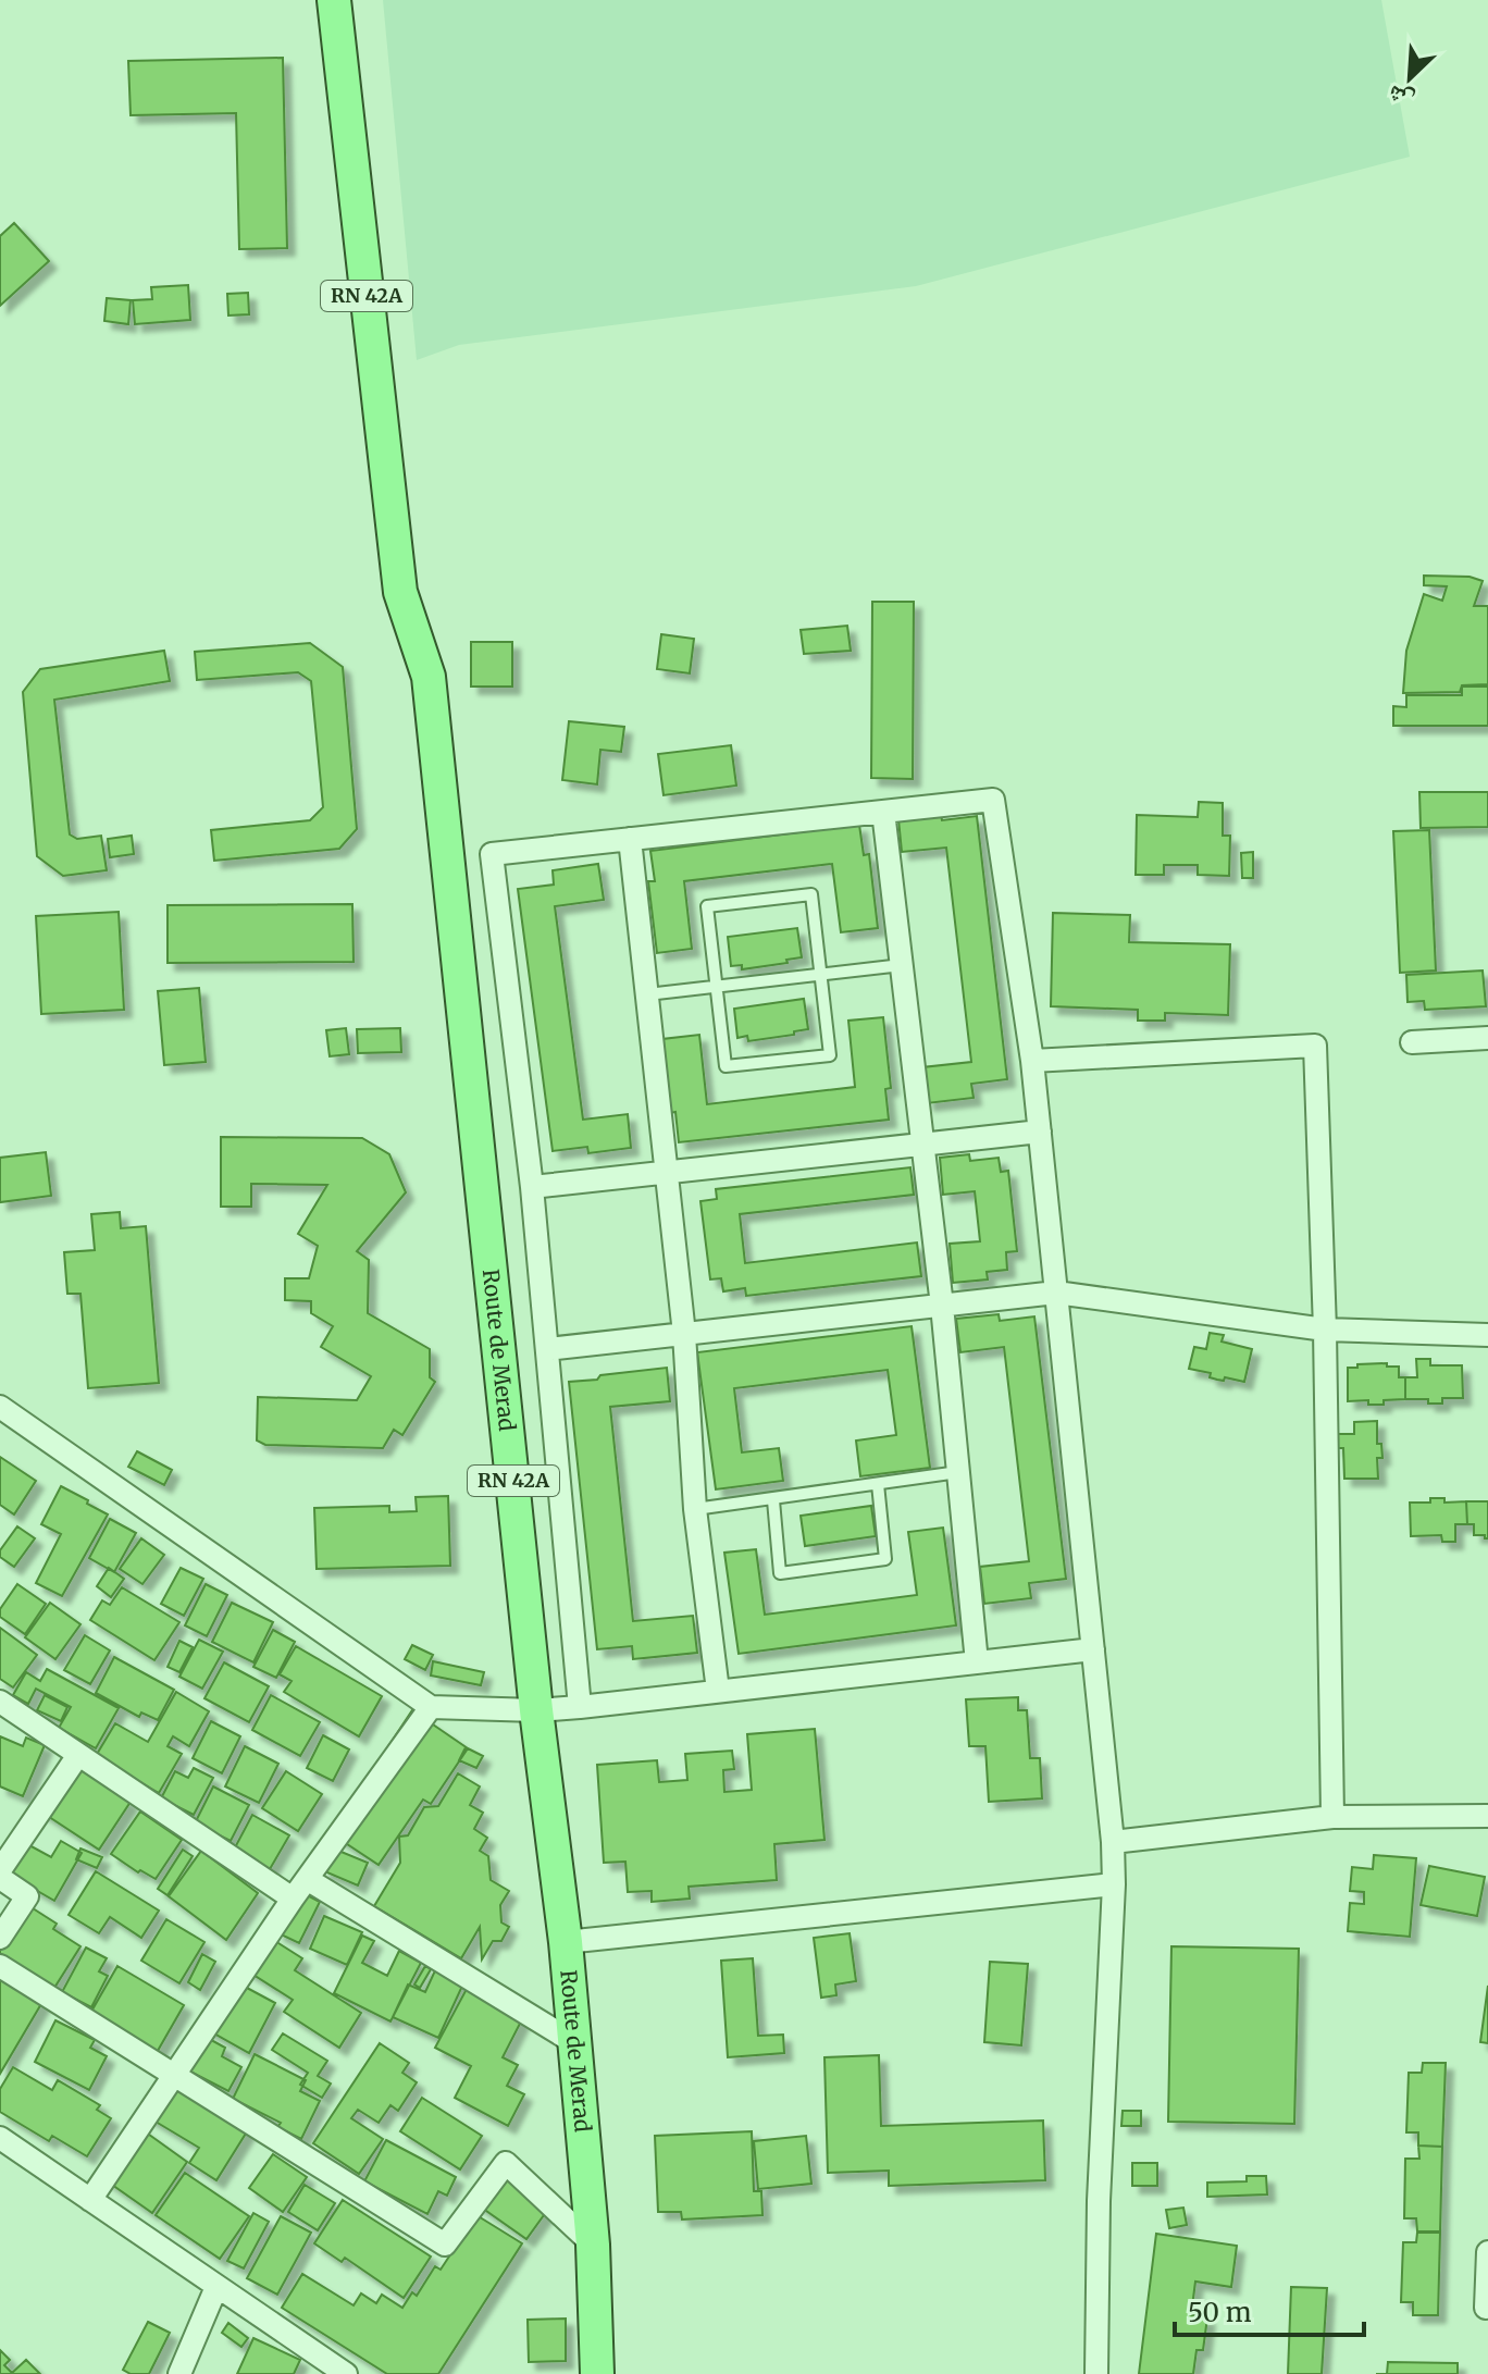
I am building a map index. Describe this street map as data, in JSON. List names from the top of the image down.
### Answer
{
  "streets": {
    "main road": ["RN 42A", "Route de Merad"]
  },
  "scale_bar": "50 m",
  "north": "bottom left"
}
